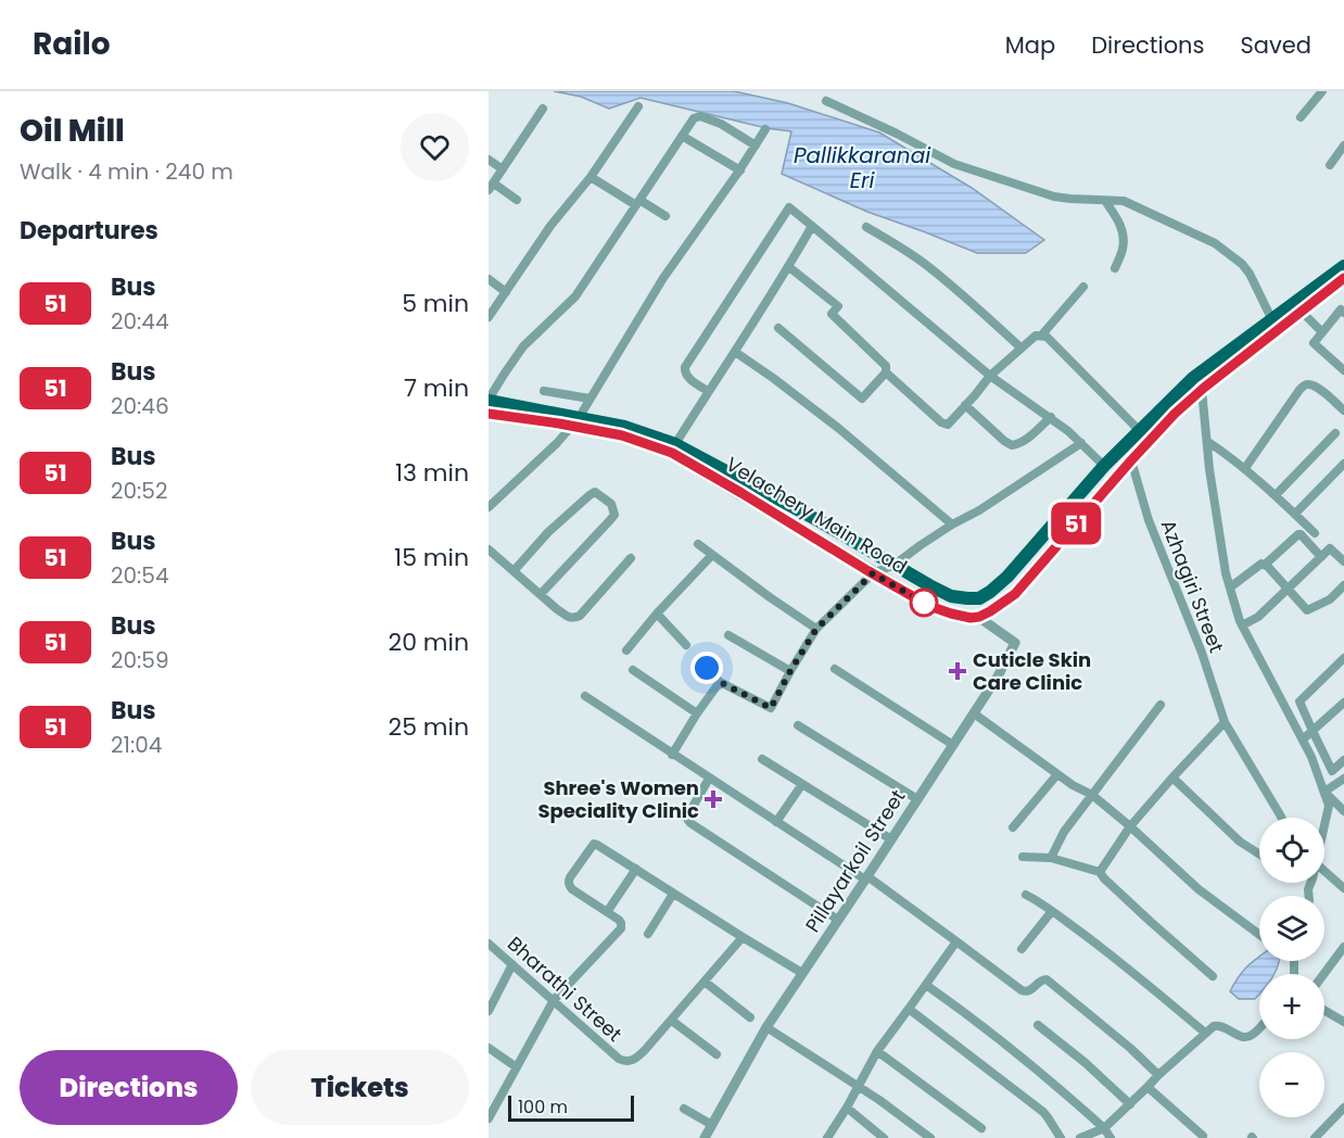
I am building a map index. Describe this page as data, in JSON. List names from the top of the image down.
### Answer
{
  "streets": {
    "main road": ["Velachery Main Road"],
    "street": ["Azhagiri Street", "Pillayarkoil Street", "Bharathi Street"]
  },
  "crossings": [
    ["Velachery Main Road", "Pillayarkoil Street"]
  ],
  "water": ["Pallikkaranai Eri"],
  "places": {
    "health": ["Cuticle Skin Care Clinic", "Shree's Women Speciality Clinic"]
  },
  "lines": ["bus line 51"],
  "scale_bar": "100 m",
  "page": {
    "header": "Railo",
    "nav": ["Map", "Directions", "Saved"],
    "heading": [
      ["Oil Mill", "Walk · 4 min · 240 m"],
      "Departures"
    ],
    "on_map": "51",
    "list": [
      {
        "mark": "51",
        "name": "Bus",
        "note": "20:44",
        "value": "5 min"
      },
      {
        "mark": "51",
        "name": "Bus",
        "note": "20:46",
        "value": "7 min"
      },
      {
        "mark": "51",
        "name": "Bus",
        "note": "20:52",
        "value": "13 min"
      },
      {
        "mark": "51",
        "name": "Bus",
        "note": "20:54",
        "value": "15 min"
      },
      {
        "mark": "51",
        "name": "Bus",
        "note": "20:59",
        "value": "20 min"
      },
      {
        "mark": "51",
        "name": "Bus",
        "note": "21:04",
        "value": "25 min"
      }
    ],
    "map_buttons": ["+", "−"],
    "buttons": ["Directions", "Tickets"],
    "scale": "100 m"
  }
}
